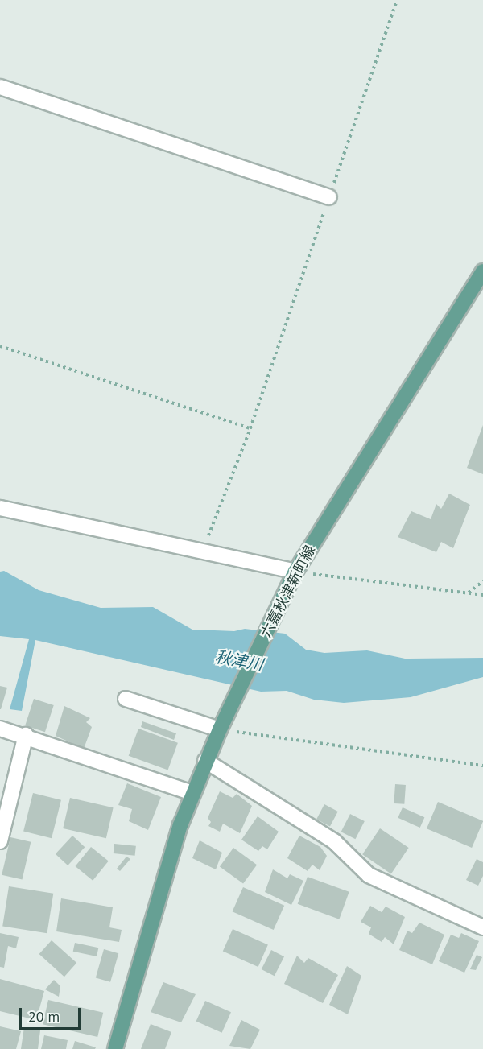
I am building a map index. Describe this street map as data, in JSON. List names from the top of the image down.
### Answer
{
  "streets": {
    "main road": ["六嘉秋津新町線"]
  },
  "water": ["秋津川"],
  "scale_bar": "20 m"
}
